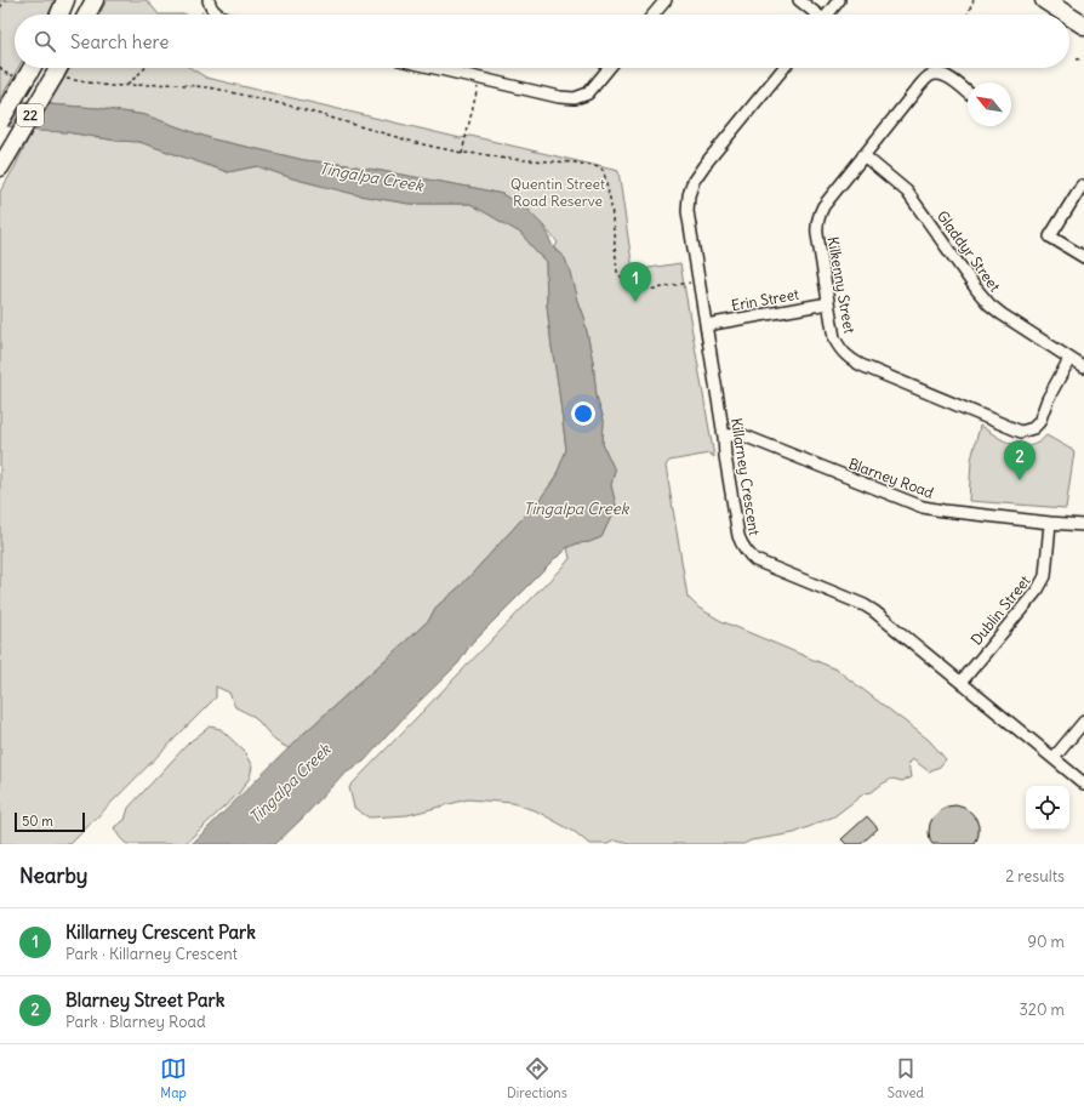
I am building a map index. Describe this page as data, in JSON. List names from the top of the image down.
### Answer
{
  "streets": {
    "main road": ["22"],
    "street": [
      "Gladdyr Street",
      "Kilkenny Street",
      "Erin Street",
      "Killarney Crescent",
      "Blarney Road",
      "Dublin Street"
    ]
  },
  "crossings": [
    ["Gladdyr Street", "Kilkenny Street"],
    ["Kilkenny Street", "Erin Street"],
    ["Erin Street", "Killarney Crescent"],
    ["Killarney Crescent", "Blarney Road"],
    ["Killarney Crescent", "Dublin Street"],
    ["Blarney Road", "Dublin Street"]
  ],
  "water": ["Tingalpa Creek"],
  "parks": ["Quentin Street Road Reserve"],
  "scale_bar": "50 m",
  "north": "top left",
  "page": {
    "search": "Search here",
    "pins": ["1", "2"],
    "scale": "50 m",
    "heading": ["Nearby", "2 results"],
    "list": [
      {
        "mark": "1",
        "name": "Killarney Crescent Park",
        "note": "Park · Killarney Crescent",
        "value": "90 m"
      },
      {
        "mark": "2",
        "name": "Blarney Street Park",
        "note": "Park · Blarney Road",
        "value": "320 m"
      }
    ],
    "nav": ["Map", "Directions", "Saved"]
  }
}
